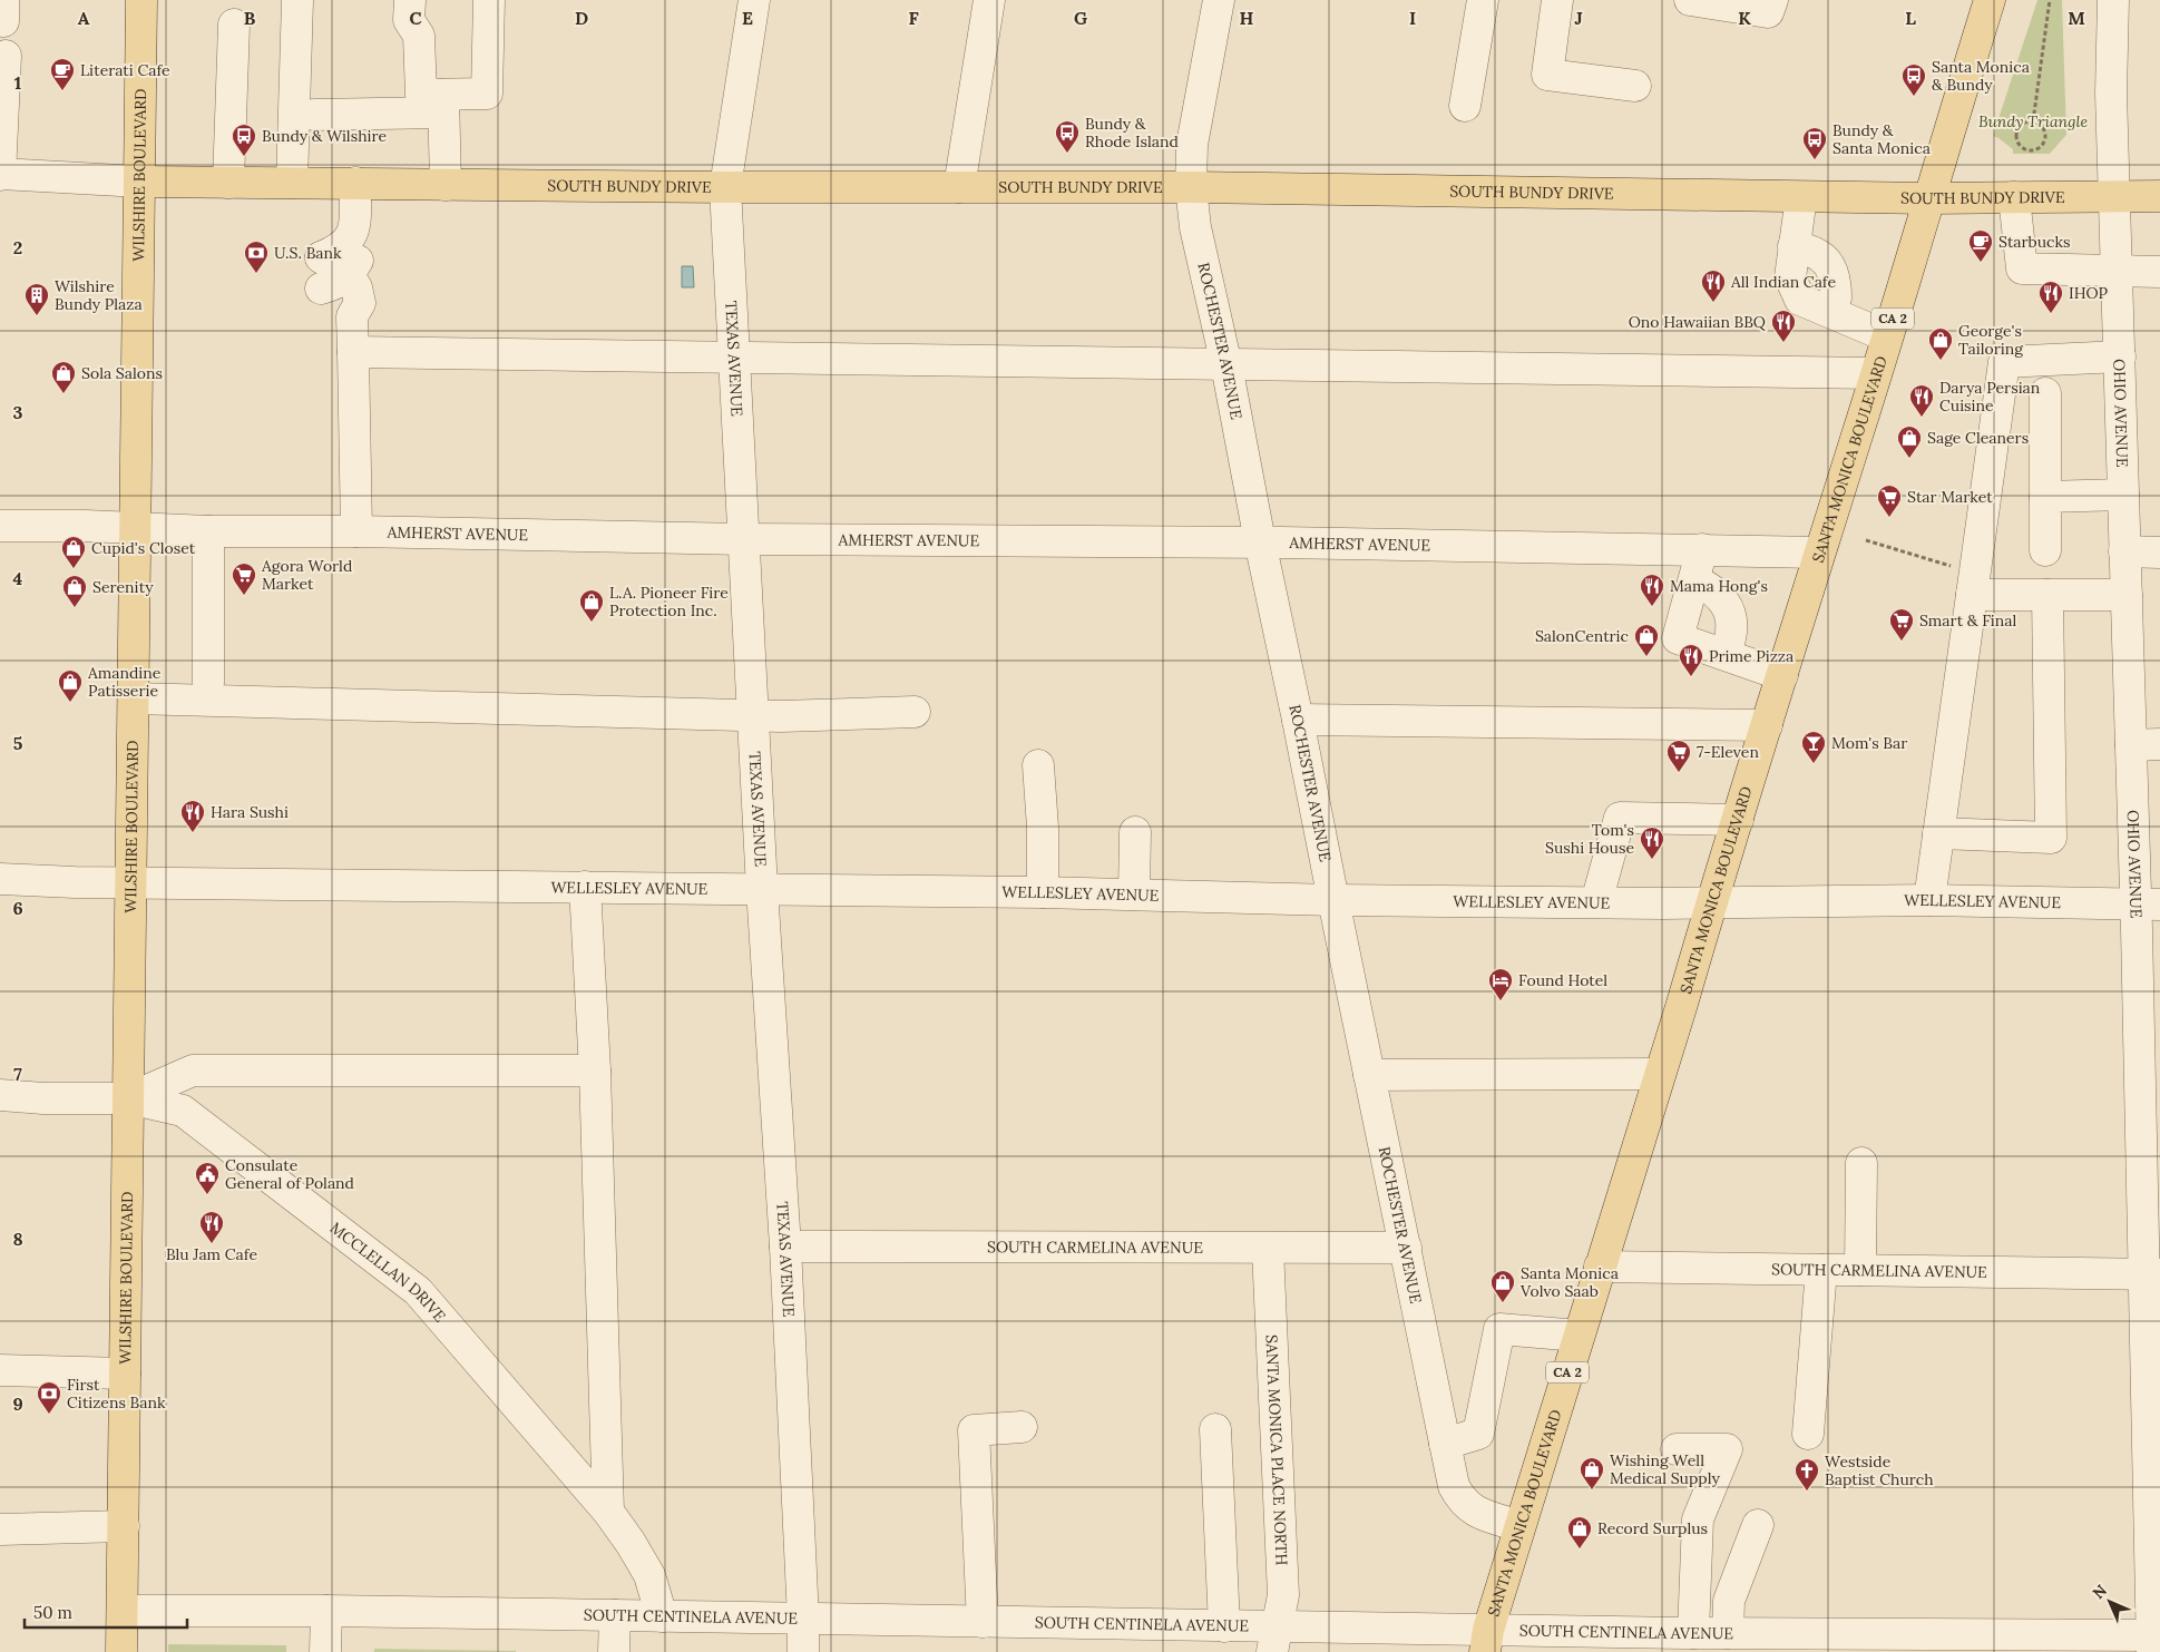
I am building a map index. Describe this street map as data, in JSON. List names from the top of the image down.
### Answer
{
  "streets": {
    "main road": [
      "WILSHIRE BOULEVARD",
      "SOUTH BUNDY DRIVE",
      "CA 2",
      "SANTA MONICA BOULEVARD"
    ],
    "street": [
      "ROCHESTER AVENUE",
      "TEXAS AVENUE",
      "OHIO AVENUE",
      "AMHERST AVENUE",
      "WELLESLEY AVENUE",
      "SOUTH CARMELINA AVENUE",
      "MCCLELLAN DRIVE",
      "SANTA MONICA PLACE NORTH",
      "SOUTH CENTINELA AVENUE"
    ]
  },
  "crossings": [
    ["WILSHIRE BOULEVARD", "SOUTH BUNDY DRIVE"],
    ["WILSHIRE BOULEVARD", "AMHERST AVENUE"],
    ["WILSHIRE BOULEVARD", "WELLESLEY AVENUE"],
    ["WILSHIRE BOULEVARD", "MCCLELLAN DRIVE"],
    ["WILSHIRE BOULEVARD", "SOUTH CENTINELA AVENUE"],
    ["SOUTH BUNDY DRIVE", "ROCHESTER AVENUE"],
    ["SOUTH BUNDY DRIVE", "TEXAS AVENUE"],
    ["SOUTH BUNDY DRIVE", "OHIO AVENUE"],
    ["SOUTH BUNDY DRIVE", "SANTA MONICA BOULEVARD"],
    ["ROCHESTER AVENUE", "SANTA MONICA BOULEVARD"],
    ["ROCHESTER AVENUE", "AMHERST AVENUE"],
    ["ROCHESTER AVENUE", "WELLESLEY AVENUE"],
    ["ROCHESTER AVENUE", "SOUTH CARMELINA AVENUE"],
    ["TEXAS AVENUE", "AMHERST AVENUE"],
    ["TEXAS AVENUE", "WELLESLEY AVENUE"],
    ["TEXAS AVENUE", "SOUTH CARMELINA AVENUE"],
    ["TEXAS AVENUE", "SOUTH CENTINELA AVENUE"],
    ["OHIO AVENUE", "WELLESLEY AVENUE"],
    ["OHIO AVENUE", "SOUTH CARMELINA AVENUE"],
    ["OHIO AVENUE", "SOUTH CENTINELA AVENUE"],
    ["SANTA MONICA BOULEVARD", "AMHERST AVENUE"],
    ["SANTA MONICA BOULEVARD", "WELLESLEY AVENUE"],
    ["SANTA MONICA BOULEVARD", "SOUTH CARMELINA AVENUE"],
    ["SANTA MONICA BOULEVARD", "SOUTH CENTINELA AVENUE"],
    ["SOUTH CARMELINA AVENUE", "SANTA MONICA PLACE NORTH"],
    ["MCCLELLAN DRIVE", "SOUTH CENTINELA AVENUE"],
    ["SANTA MONICA PLACE NORTH", "SOUTH CENTINELA AVENUE"]
  ],
  "parks": ["Bundy Triangle"],
  "places": {
    "cafe": ["Literati Cafe", "Starbucks"],
    "bus stop": [
      "Santa Monica & Bundy",
      "Bundy & Rhode Island",
      "Bundy & Wilshire",
      "Bundy & Santa Monica"
    ],
    "bank": ["U.S. Bank", "First Citizens Bank"],
    "restaurant": [
      "All Indian Cafe",
      "IHOP",
      "Ono Hawaiian BBQ",
      "Darya Persian Cuisine",
      "Mama Hong's",
      "Prime Pizza",
      "Hara Sushi",
      "Tom's Sushi House",
      "Blu Jam Cafe"
    ],
    "building": ["Wilshire Bundy Plaza"],
    "shop": [
      "George's Tailoring",
      "Sola Salons",
      "Sage Cleaners",
      "Cupid's Closet",
      "Serenity",
      "L.A. Pioneer Fire Protection Inc.",
      "SalonCentric",
      "Amandine Patisserie",
      "Santa Monica Volvo Saab",
      "Wishing Well Medical Supply",
      "Record Surplus"
    ],
    "supermarket": [
      "Star Market",
      "Agora World Market",
      "Smart & Final",
      "7-Eleven"
    ],
    "bar": ["Mom's Bar"],
    "hotel": ["Found Hotel"],
    "public building": ["Consulate General of Poland"],
    "church": ["Westside Baptist Church"]
  },
  "scale_bar": "50 m",
  "north": "top left",
  "grid": {
    "columns": [
      "A",
      "B",
      "C",
      "D",
      "E",
      "F",
      "G",
      "H",
      "I",
      "J",
      "K",
      "L",
      "M"
    ],
    "rows": [
      "1",
      "2",
      "3",
      "4",
      "5",
      "6",
      "7",
      "8",
      "9"
    ]
  }
}
